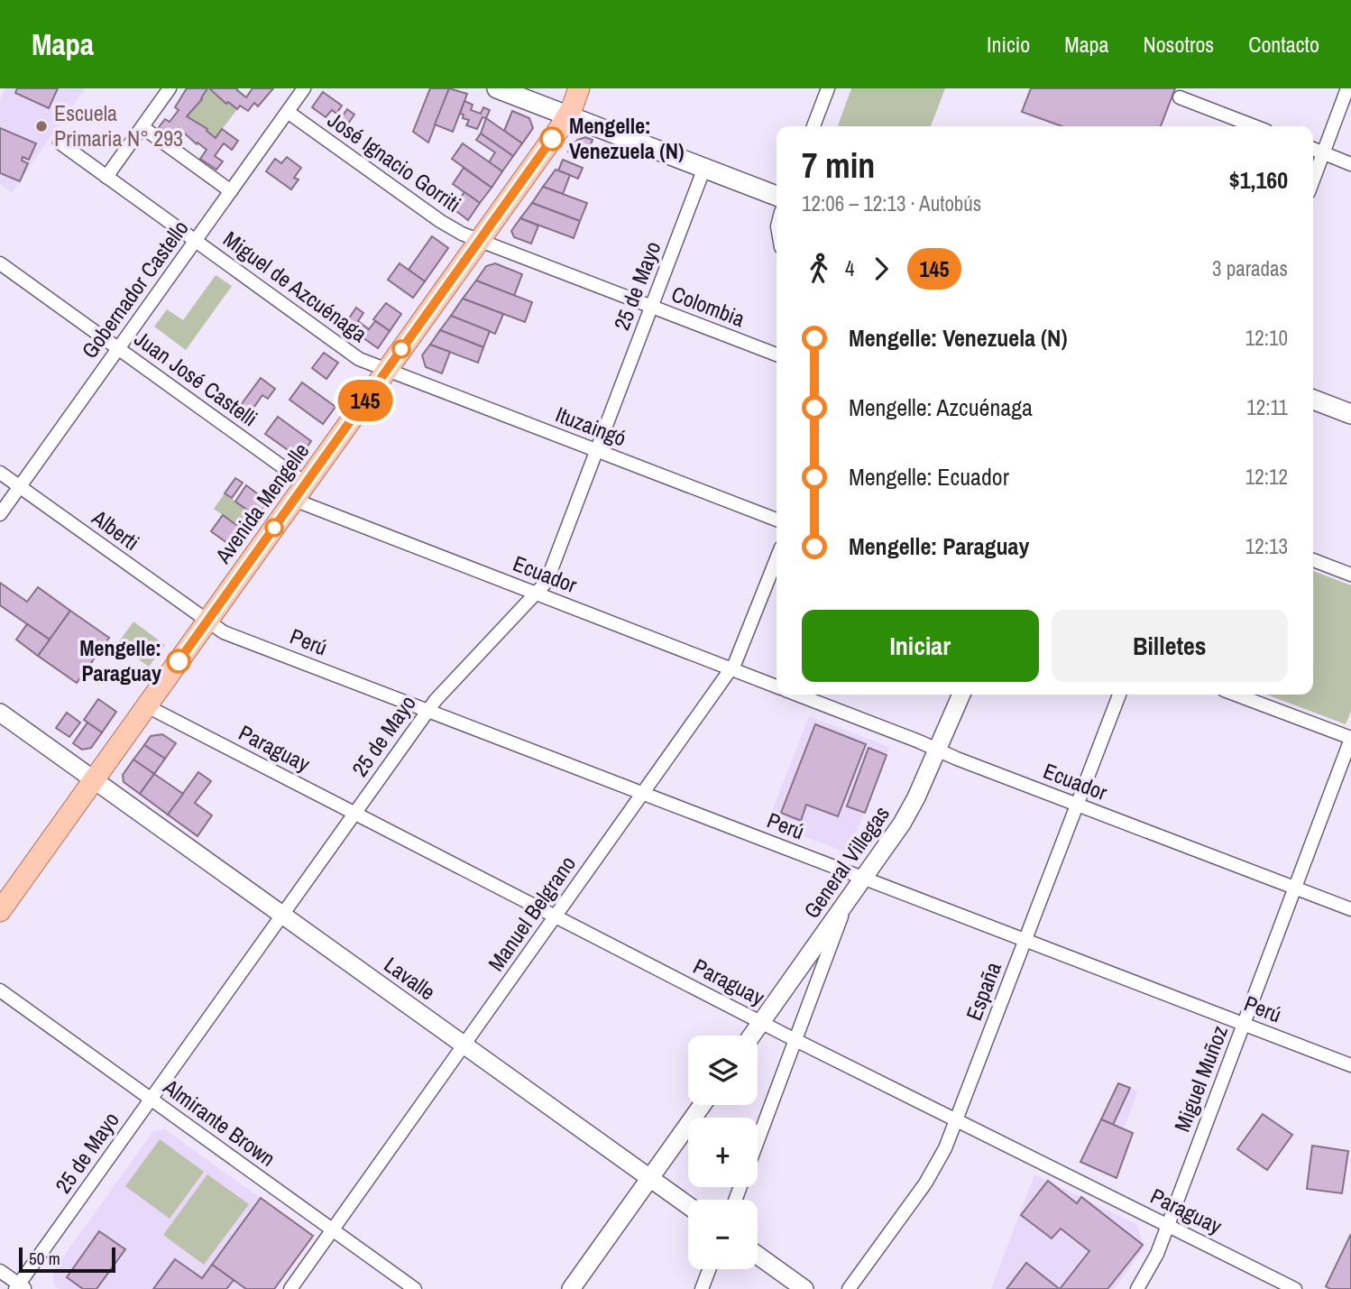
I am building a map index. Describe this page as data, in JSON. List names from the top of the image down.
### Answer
{
  "streets": {
    "main road": ["Avenida Mengelle"],
    "street": [
      "José Ignacio Gorriti",
      "25 de Mayo",
      "Miguel de Azcuénaga",
      "Gobernador Castello",
      "Colombia",
      "Juan José Castelli",
      "Ituzaingó",
      "Alberti",
      "Ecuador",
      "Perú",
      "Paraguay",
      "General Villegas",
      "Manuel Belgrano",
      "Lavalle",
      "España",
      "Miguel Muñoz",
      "Almirante Brown"
    ]
  },
  "crossings": [
    ["José Ignacio Gorriti", "Gobernador Castello"],
    ["José Ignacio Gorriti", "Colombia"],
    ["José Ignacio Gorriti", "Avenida Mengelle"],
    ["25 de Mayo", "Colombia"],
    ["25 de Mayo", "Ituzaingó"],
    ["25 de Mayo", "Ecuador"],
    ["25 de Mayo", "Perú"],
    ["25 de Mayo", "Paraguay"],
    ["25 de Mayo", "Lavalle"],
    ["25 de Mayo", "Almirante Brown"],
    ["Miguel de Azcuénaga", "Gobernador Castello"],
    ["Miguel de Azcuénaga", "Ituzaingó"],
    ["Miguel de Azcuénaga", "Avenida Mengelle"],
    ["Gobernador Castello", "Juan José Castelli"],
    ["Gobernador Castello", "Alberti"],
    ["Colombia", "Avenida Mengelle"],
    ["Juan José Castelli", "Avenida Mengelle"],
    ["Juan José Castelli", "Ecuador"],
    ["Ituzaingó", "Avenida Mengelle"],
    ["Avenida Mengelle", "Alberti"],
    ["Avenida Mengelle", "Ecuador"],
    ["Avenida Mengelle", "Perú"],
    ["Avenida Mengelle", "Paraguay"],
    ["Avenida Mengelle", "Lavalle"],
    ["Alberti", "Perú"],
    ["Ecuador", "General Villegas"],
    ["Ecuador", "Manuel Belgrano"],
    ["Ecuador", "España"],
    ["Ecuador", "Miguel Muñoz"],
    ["Perú", "General Villegas"],
    ["Perú", "Manuel Belgrano"],
    ["Perú", "España"],
    ["Perú", "Miguel Muñoz"],
    ["Paraguay", "General Villegas"],
    ["Paraguay", "Manuel Belgrano"],
    ["Paraguay", "España"],
    ["Paraguay", "Miguel Muñoz"],
    ["Manuel Belgrano", "Lavalle"],
    ["Manuel Belgrano", "Almirante Brown"]
  ],
  "places": ["Escuela Primaria N° 293", "Mengelle: Venezuela (N)", "Mengelle: Paraguay"],
  "lines": ["bus line 145"],
  "scale_bar": "50 m",
  "page": {
    "header": "Mapa",
    "nav": [
      "Inicio",
      "Mapa",
      "Nosotros",
      "Contacto"
    ],
    "on_map": "145",
    "heading": ["7 min", "12:06 – 12:13 · Autobús", "$1,160"],
    "legs": ["4", "145", "3 paradas"],
    "list": [
      {
        "name": "Mengelle: Venezuela (N)",
        "value": "12:10"
      },
      {
        "name": "Mengelle: Azcuénaga",
        "value": "12:11"
      },
      {
        "name": "Mengelle: Ecuador",
        "value": "12:12"
      },
      {
        "name": "Mengelle: Paraguay",
        "value": "12:13"
      }
    ],
    "buttons": ["Iniciar", "Billetes"],
    "map_buttons": ["+", "−"],
    "scale": "50 m"
  }
}
